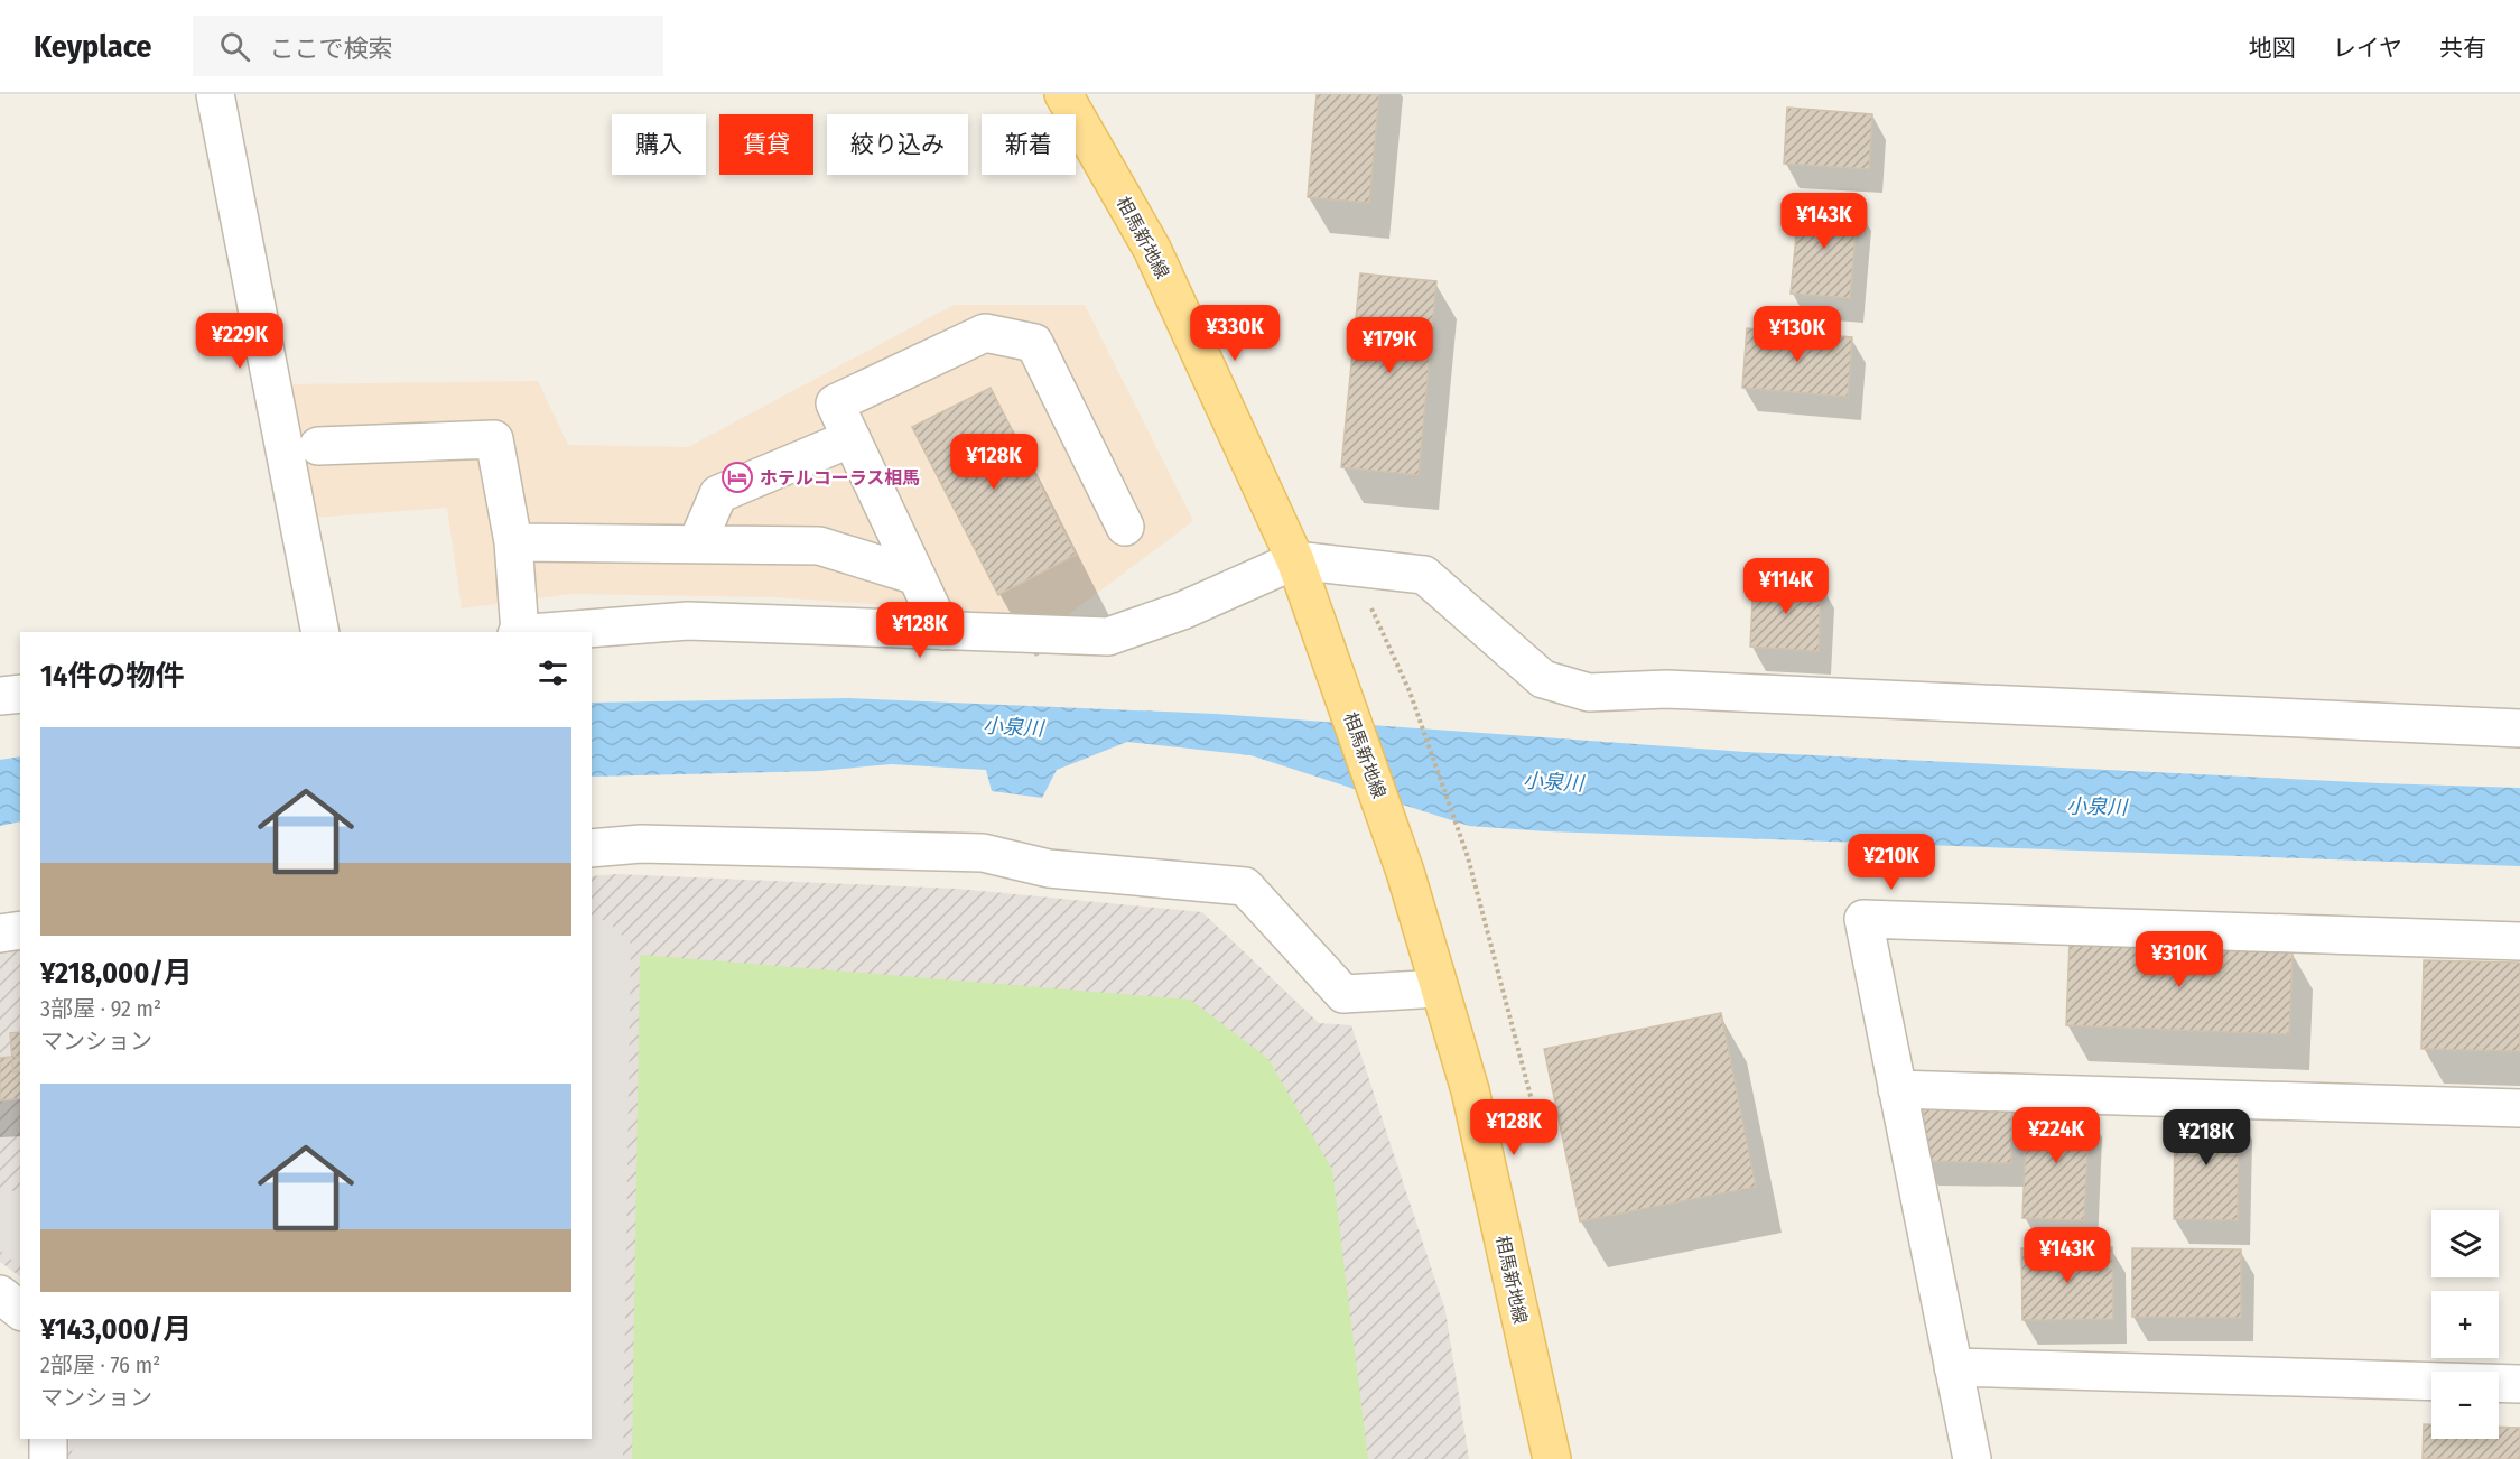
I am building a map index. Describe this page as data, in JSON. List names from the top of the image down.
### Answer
{
  "streets": {
    "main road": ["相馬新地線"]
  },
  "water": ["小泉川"],
  "places": {
    "hotel": ["ホテルコーラス相馬"]
  },
  "page": {
    "header": "Keyplace",
    "search": "ここで検索",
    "nav": ["地図", "レイヤ", "共有"],
    "chip": [
      "購入",
      "賃貸",
      "絞り込み",
      "新着"
    ],
    "price": [
      "¥143K",
      "¥330K",
      "¥130K",
      "¥229K",
      "¥179K",
      "¥128K",
      "¥114K",
      "¥128K",
      "¥210K",
      "¥310K",
      "¥128K",
      "¥224K",
      "¥218K",
      "¥143K"
    ],
    "heading": "14件の物件",
    "list": [
      {
        "name": "¥218,000/月",
        "note": "3部屋 · 92 m² · マンション"
      },
      {
        "name": "¥143,000/月",
        "note": "2部屋 · 76 m² · マンション"
      }
    ],
    "map_buttons": ["+", "−"]
  }
}
